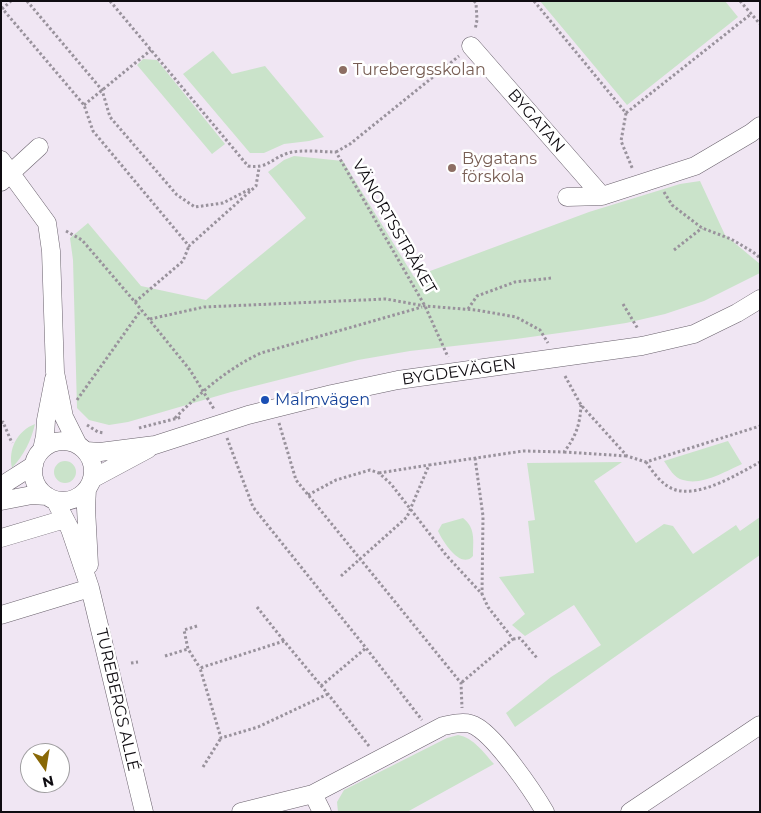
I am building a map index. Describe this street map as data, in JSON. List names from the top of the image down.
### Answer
{
  "streets": {
    "street": ["BYGATAN", "BYGDEVÄGEN", "TUREBERGS ALLÉ"],
    "path": ["VÄNORTSSTRÅKET"]
  },
  "crossings": [
    ["BYGDEVÄGEN", "TUREBERGS ALLÉ"]
  ],
  "places": ["Turebergsskolan", "Bygatans förskola", "Malmvägen"],
  "north": "bottom"
}
